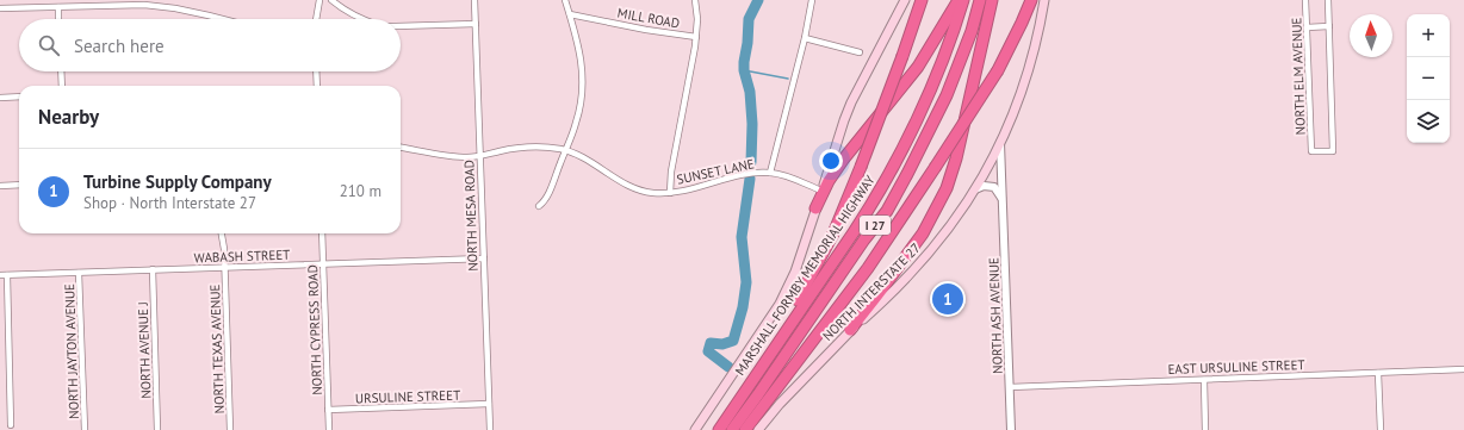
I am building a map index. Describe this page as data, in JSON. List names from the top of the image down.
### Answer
{
  "streets": {
    "highway": ["I 27", "MARSHALL FORMBY MEMORIAL HIGHWAY"],
    "main road": ["NORTH INTERSTATE 27"],
    "street": [
      "MILL ROAD",
      "NORTH ELM AVENUE",
      "SUNSET LANE",
      "NORTH MESA ROAD",
      "WABASH STREET",
      "NORTH ASH AVENUE",
      "NORTH CYPRESS ROAD",
      "NORTH TEXAS AVENUE",
      "NORTH AVENUE J",
      "NORTH JAYTON AVENUE",
      "EAST URSULINE STREET",
      "URSULINE STREET"
    ]
  },
  "crossings": [
    ["SUNSET LANE", "NORTH MESA ROAD"],
    ["NORTH MESA ROAD", "WABASH STREET"],
    ["NORTH MESA ROAD", "URSULINE STREET"],
    ["WABASH STREET", "NORTH CYPRESS ROAD"],
    ["WABASH STREET", "NORTH TEXAS AVENUE"],
    ["WABASH STREET", "NORTH AVENUE J"],
    ["WABASH STREET", "NORTH JAYTON AVENUE"],
    ["NORTH INTERSTATE 27", "NORTH ASH AVENUE"],
    ["NORTH ASH AVENUE", "EAST URSULINE STREET"],
    ["NORTH CYPRESS ROAD", "URSULINE STREET"]
  ],
  "north": "top",
  "page": {
    "map_buttons": ["+", "−"],
    "search": "Search here",
    "heading": "Nearby",
    "list": [
      {
        "mark": "1",
        "name": "Turbine Supply Company",
        "note": "Shop · North Interstate 27",
        "value": "210 m"
      }
    ],
    "pins": "1"
  }
}
